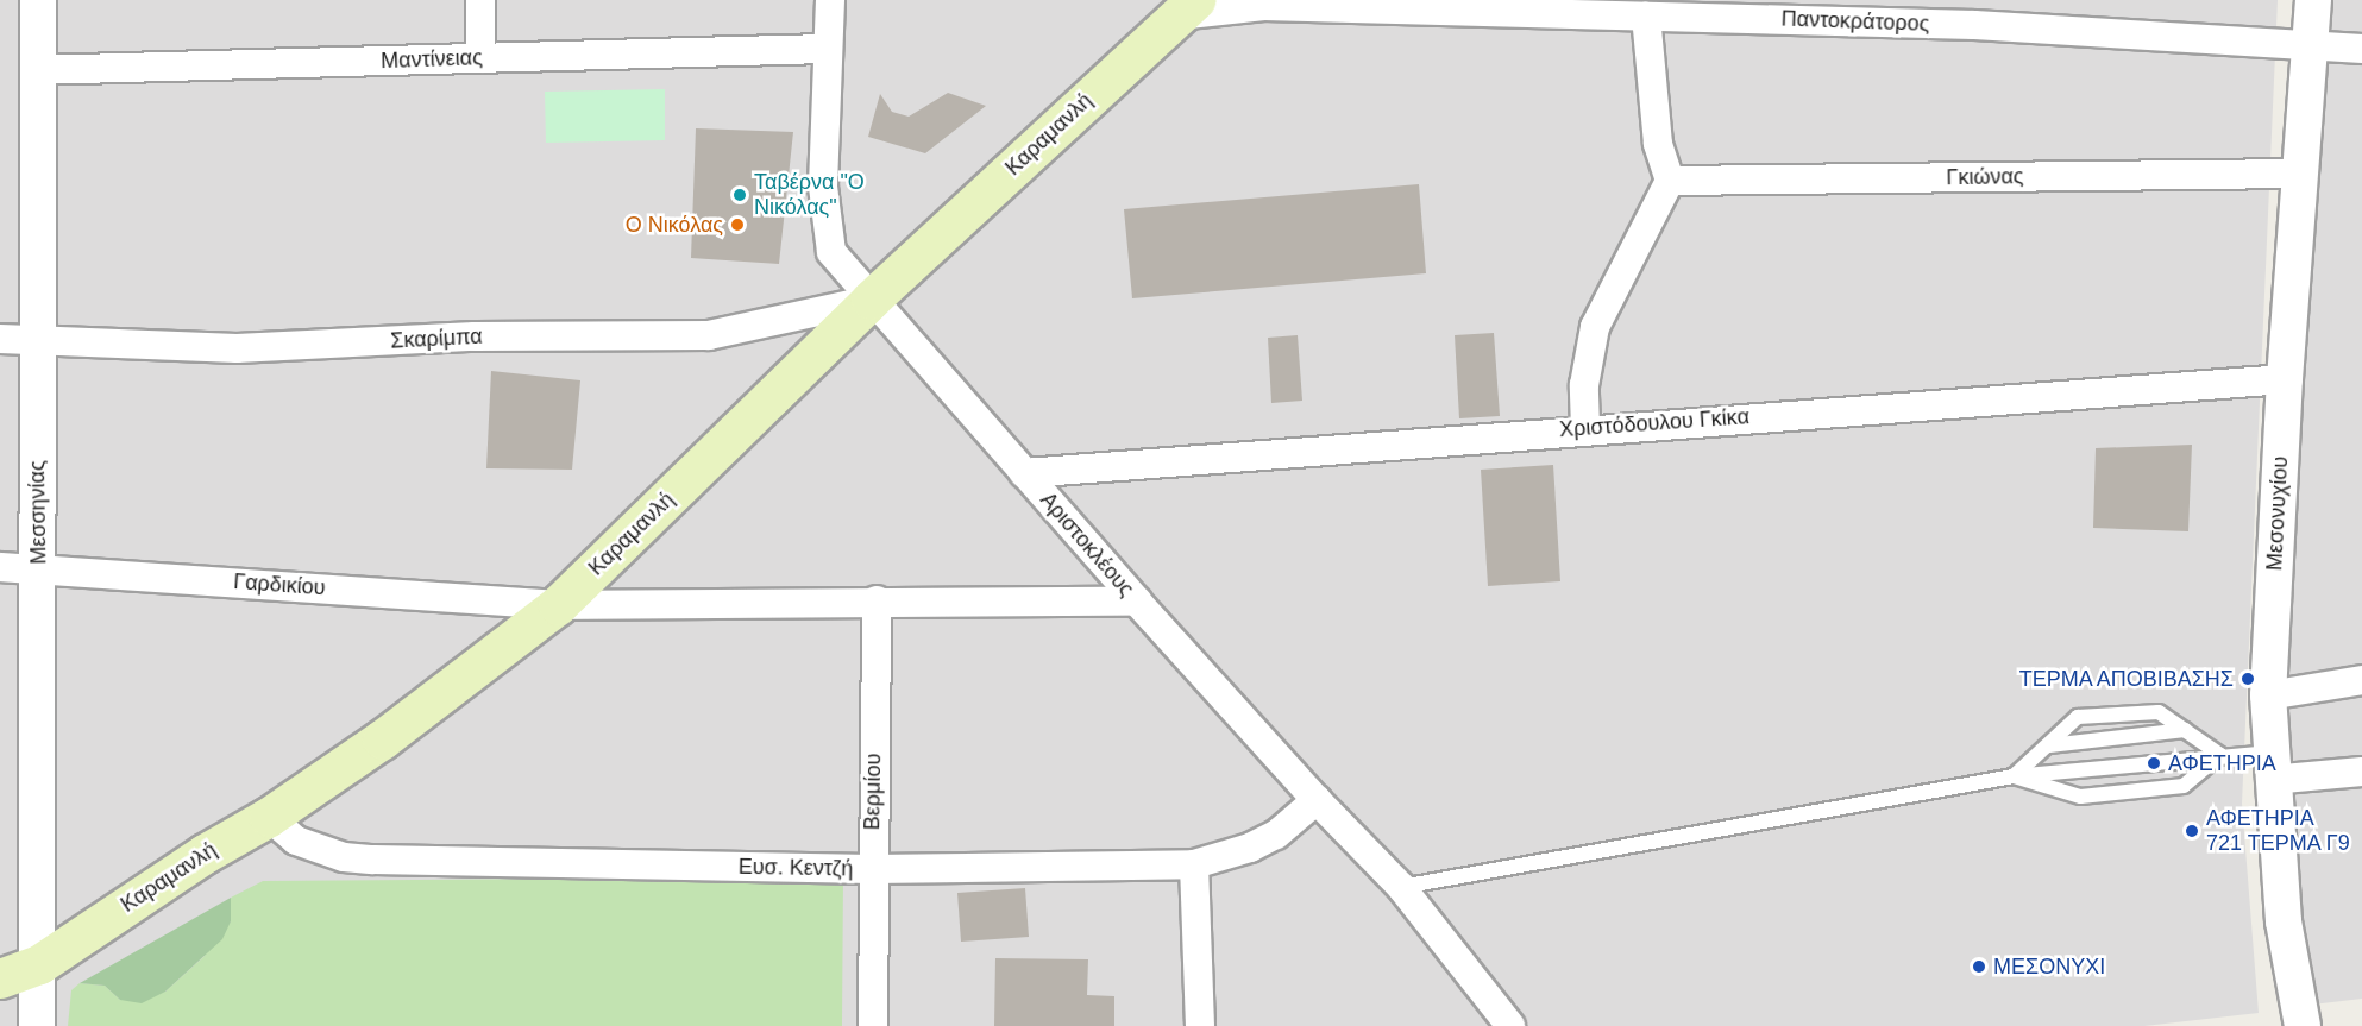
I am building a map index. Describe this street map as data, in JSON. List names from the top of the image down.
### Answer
{
  "streets": {
    "main road": ["Καραμανλή"],
    "street": [
      "Παντοκράτορος",
      "Μαντίνειας",
      "Γκιώνας",
      "Σκαρίμπα",
      "Χριστόδουλου Γκίκα",
      "Μεσσηνίας",
      "Μεσονυχίου",
      "Αριστοκλέους",
      "Γαρδικίου",
      "Βερμίου",
      "Ευσ. Κεντζή"
    ]
  },
  "crossings": [
    ["Παντοκράτορος", "Καραμανλή"],
    ["Παντοκράτορος", "Μεσονυχίου"],
    ["Μαντίνειας", "Μεσσηνίας"],
    ["Μαντίνειας", "Αριστοκλέους"],
    ["Καραμανλή", "Σκαρίμπα"],
    ["Καραμανλή", "Μεσσηνίας"],
    ["Καραμανλή", "Αριστοκλέους"],
    ["Καραμανλή", "Γαρδικίου"],
    ["Καραμανλή", "Ευσ. Κεντζή"],
    ["Γκιώνας", "Μεσονυχίου"],
    ["Σκαρίμπα", "Μεσσηνίας"],
    ["Σκαρίμπα", "Αριστοκλέους"],
    ["Χριστόδουλου Γκίκα", "Μεσονυχίου"],
    ["Χριστόδουλου Γκίκα", "Αριστοκλέους"],
    ["Μεσσηνίας", "Γαρδικίου"],
    ["Αριστοκλέους", "Γαρδικίου"],
    ["Αριστοκλέους", "Ευσ. Κεντζή"],
    ["Γαρδικίου", "Βερμίου"],
    ["Βερμίου", "Ευσ. Κεντζή"]
  ],
  "places": [
    "Ταβέρνα \"Ο Νικόλας\"",
    "Ο Νικόλας",
    "ΤΕΡΜΑ ΑΠΟΒΙΒΑΣΗΣ",
    "ΑΦΕΤΗΡΙΑ",
    "ΑΦΕΤΗΡΙΑ 721 ΤΕΡΜΑ Γ9",
    "ΜΕΣΟΝΥΧΙ"
  ]
}
